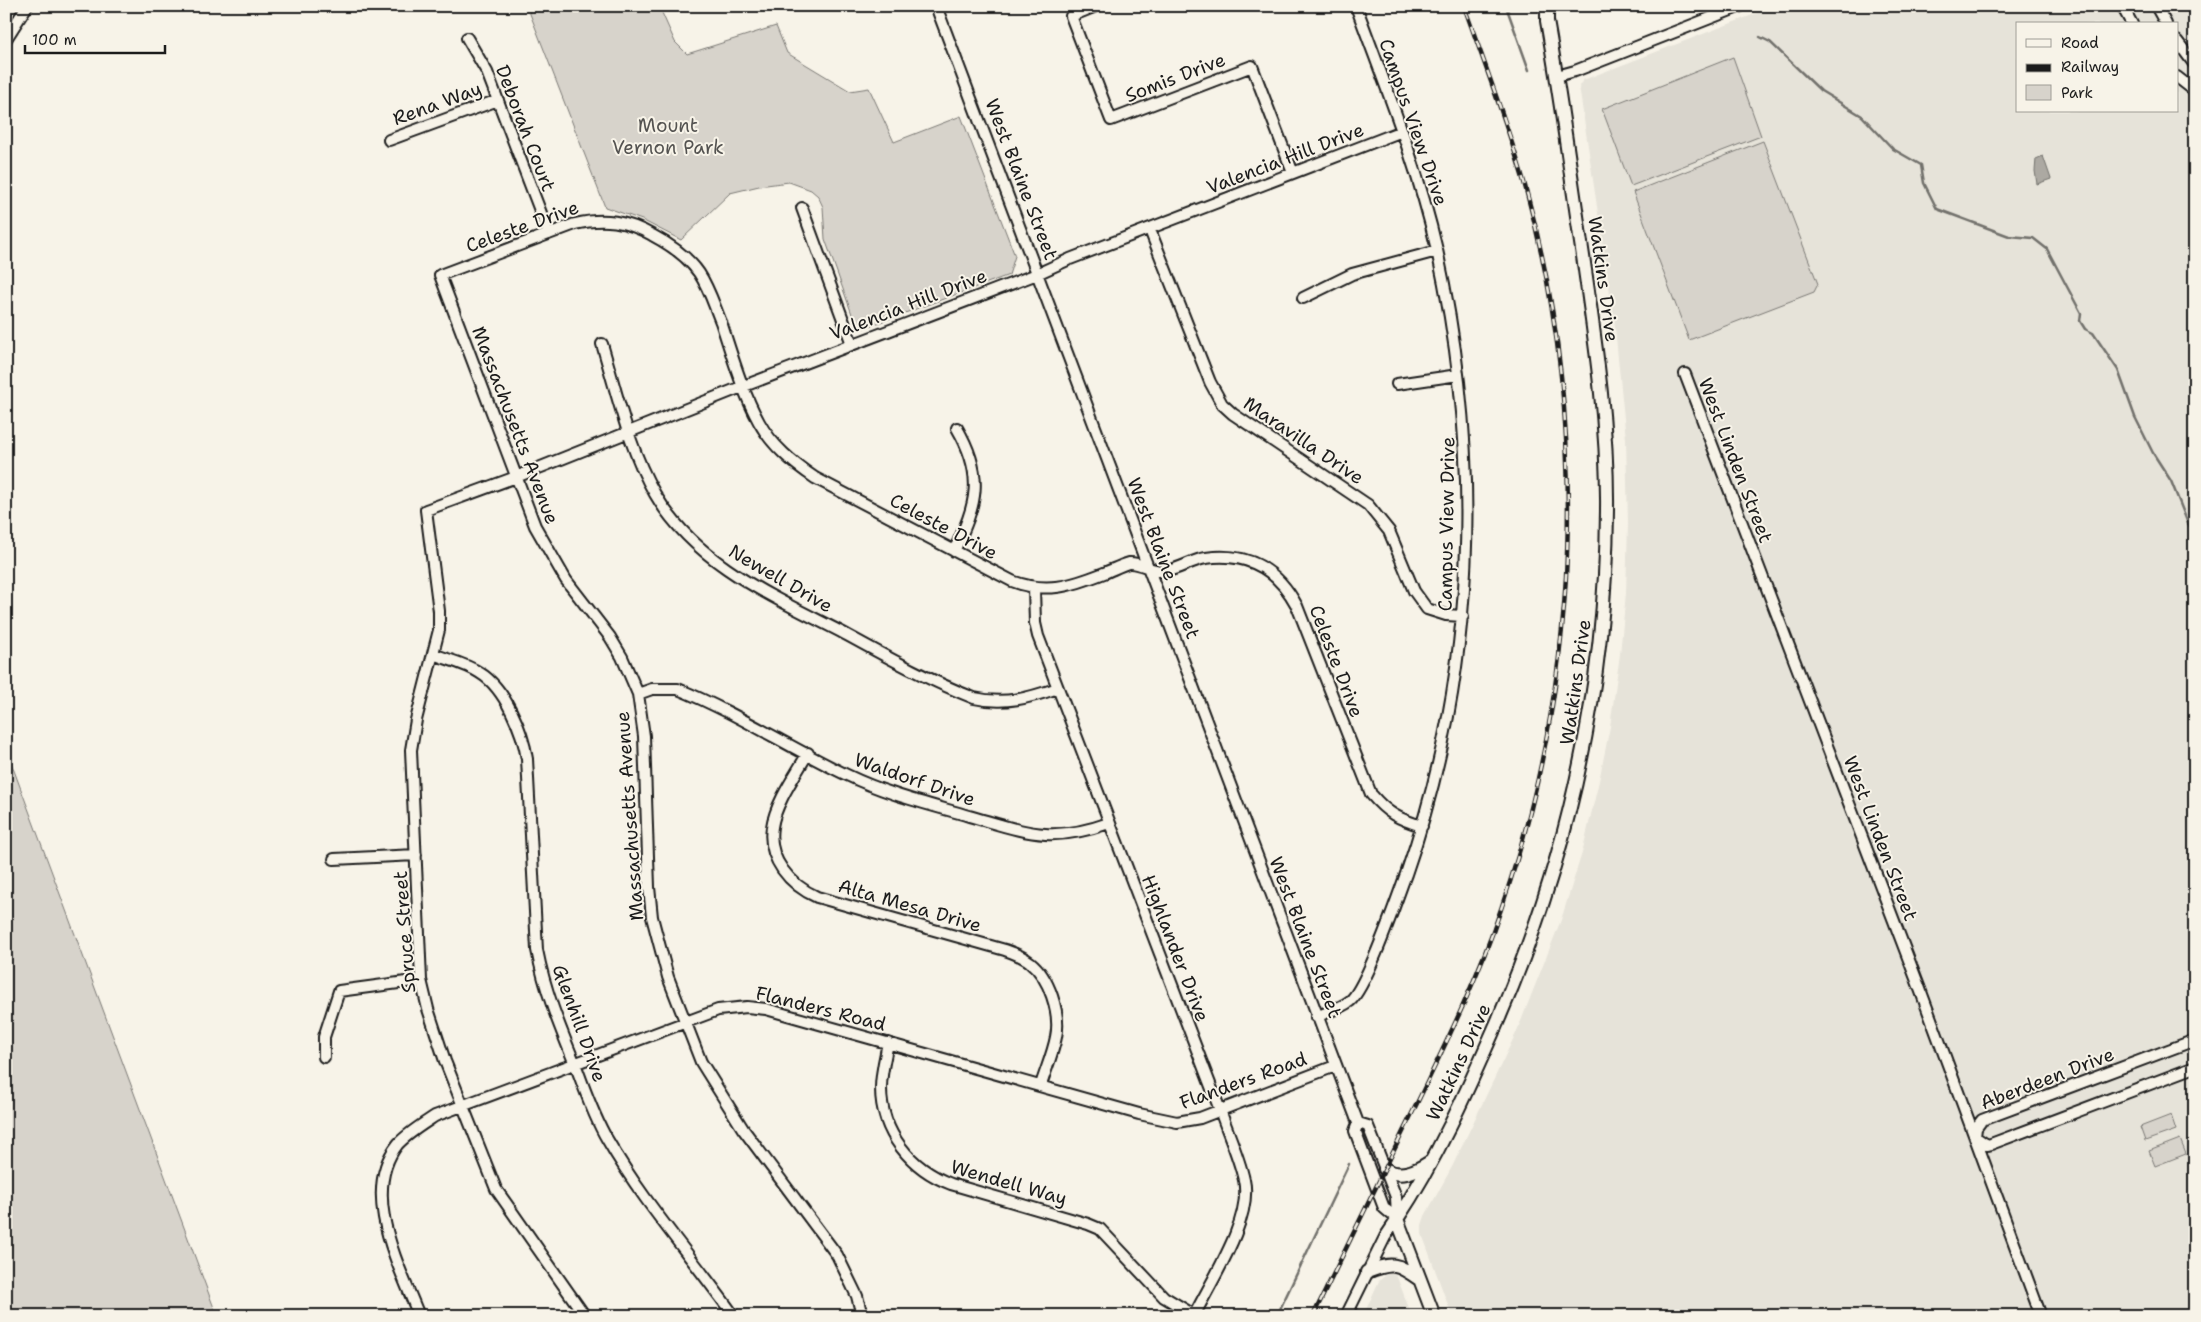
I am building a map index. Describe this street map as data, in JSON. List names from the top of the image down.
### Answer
{
  "streets": {
    "main road": ["West Blaine Street", "Watkins Drive"],
    "street": [
      "Somis Drive",
      "Rena Way",
      "Campus View Drive",
      "Deborah Court",
      "Valencia Hill Drive",
      "Celeste Drive",
      "Massachusetts Avenue",
      "Maravilla Drive",
      "West Linden Street",
      "Newell Drive",
      "Waldorf Drive",
      "Alta Mesa Drive",
      "Spruce Street",
      "Highlander Drive",
      "Flanders Road",
      "Glenhill Drive",
      "Aberdeen Drive",
      "Wendell Way"
    ]
  },
  "crossings": [
    ["Somis Drive", "Valencia Hill Drive"],
    ["Rena Way", "Deborah Court"],
    ["Campus View Drive", "Valencia Hill Drive"],
    ["Campus View Drive", "West Blaine Street"],
    ["Campus View Drive", "Celeste Drive"],
    ["Campus View Drive", "Maravilla Drive"],
    ["Deborah Court", "Celeste Drive"],
    ["Valencia Hill Drive", "West Blaine Street"],
    ["Valencia Hill Drive", "Celeste Drive"],
    ["Valencia Hill Drive", "Massachusetts Avenue"],
    ["Valencia Hill Drive", "Maravilla Drive"],
    ["Valencia Hill Drive", "Newell Drive"],
    ["Valencia Hill Drive", "Spruce Street"],
    ["West Blaine Street", "Celeste Drive"],
    ["West Blaine Street", "Watkins Drive"],
    ["West Blaine Street", "Flanders Road"],
    ["Celeste Drive", "Massachusetts Avenue"],
    ["Celeste Drive", "Highlander Drive"],
    ["Massachusetts Avenue", "Waldorf Drive"],
    ["Massachusetts Avenue", "Flanders Road"],
    ["West Linden Street", "Aberdeen Drive"],
    ["Newell Drive", "Highlander Drive"],
    ["Waldorf Drive", "Alta Mesa Drive"],
    ["Waldorf Drive", "Highlander Drive"],
    ["Alta Mesa Drive", "Flanders Road"],
    ["Spruce Street", "Flanders Road"],
    ["Spruce Street", "Glenhill Drive"],
    ["Highlander Drive", "Flanders Road"],
    ["Highlander Drive", "Wendell Way"],
    ["Flanders Road", "Glenhill Drive"],
    ["Flanders Road", "Wendell Way"]
  ],
  "parks": ["Mount Vernon Park"],
  "legend": ["Road", "Railway", "Park"],
  "scale_bar": "100 m"
}
